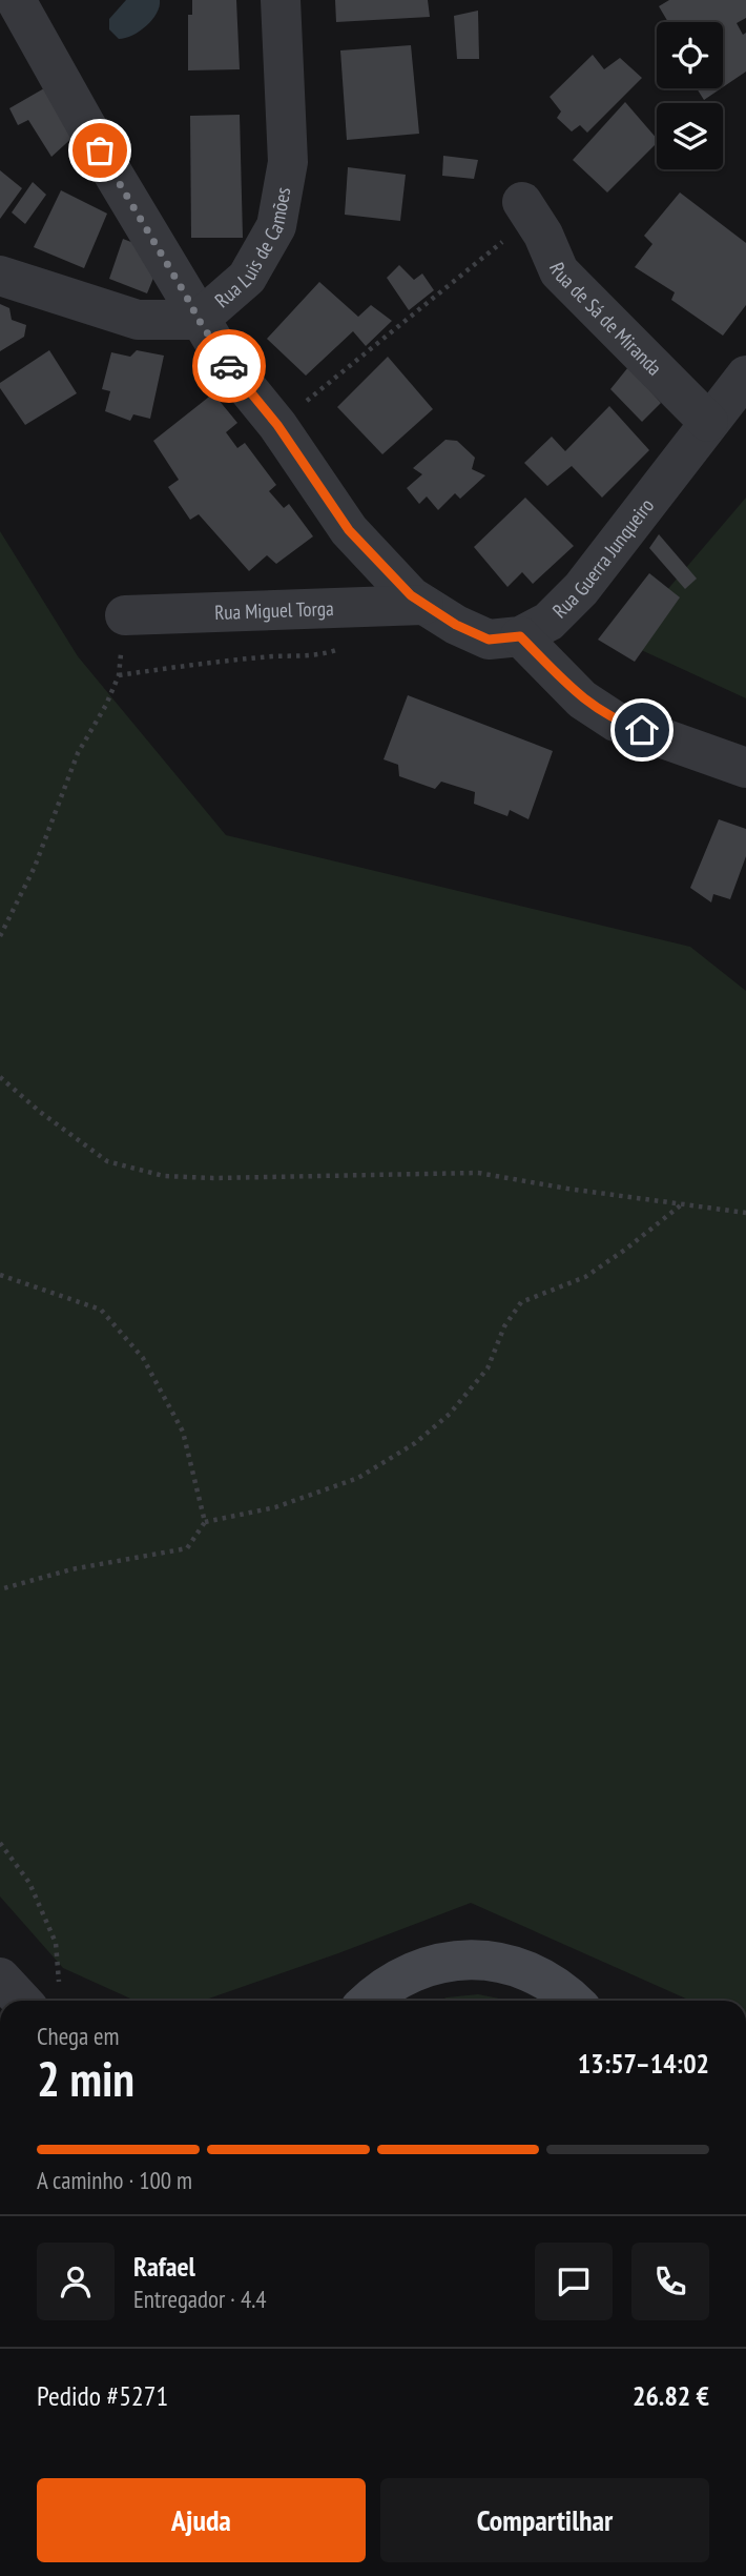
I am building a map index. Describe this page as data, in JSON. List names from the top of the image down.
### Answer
{
  "streets": {
    "street": [
      "Rua Luis de Camões",
      "Rua de Sá de Miranda",
      "Rua Guerra Junqueiro",
      "Rua Miguel Torga"
    ]
  },
  "crossings": [
    ["Rua Luis de Camões", "Rua Guerra Junqueiro"],
    ["Rua de Sá de Miranda", "Rua Guerra Junqueiro"],
    ["Rua Guerra Junqueiro", "Rua Miguel Torga"]
  ],
  "page": {
    "heading": ["2 min", "Chega em", "13:57–14:02"],
    "panel": [
      "Rafael",
      "Entregador · 4.4",
      "Pedido #5271",
      "26.82 €"
    ],
    "bar": "A caminho · 100 m",
    "buttons": ["Ajuda", "Compartilhar"]
  }
}
